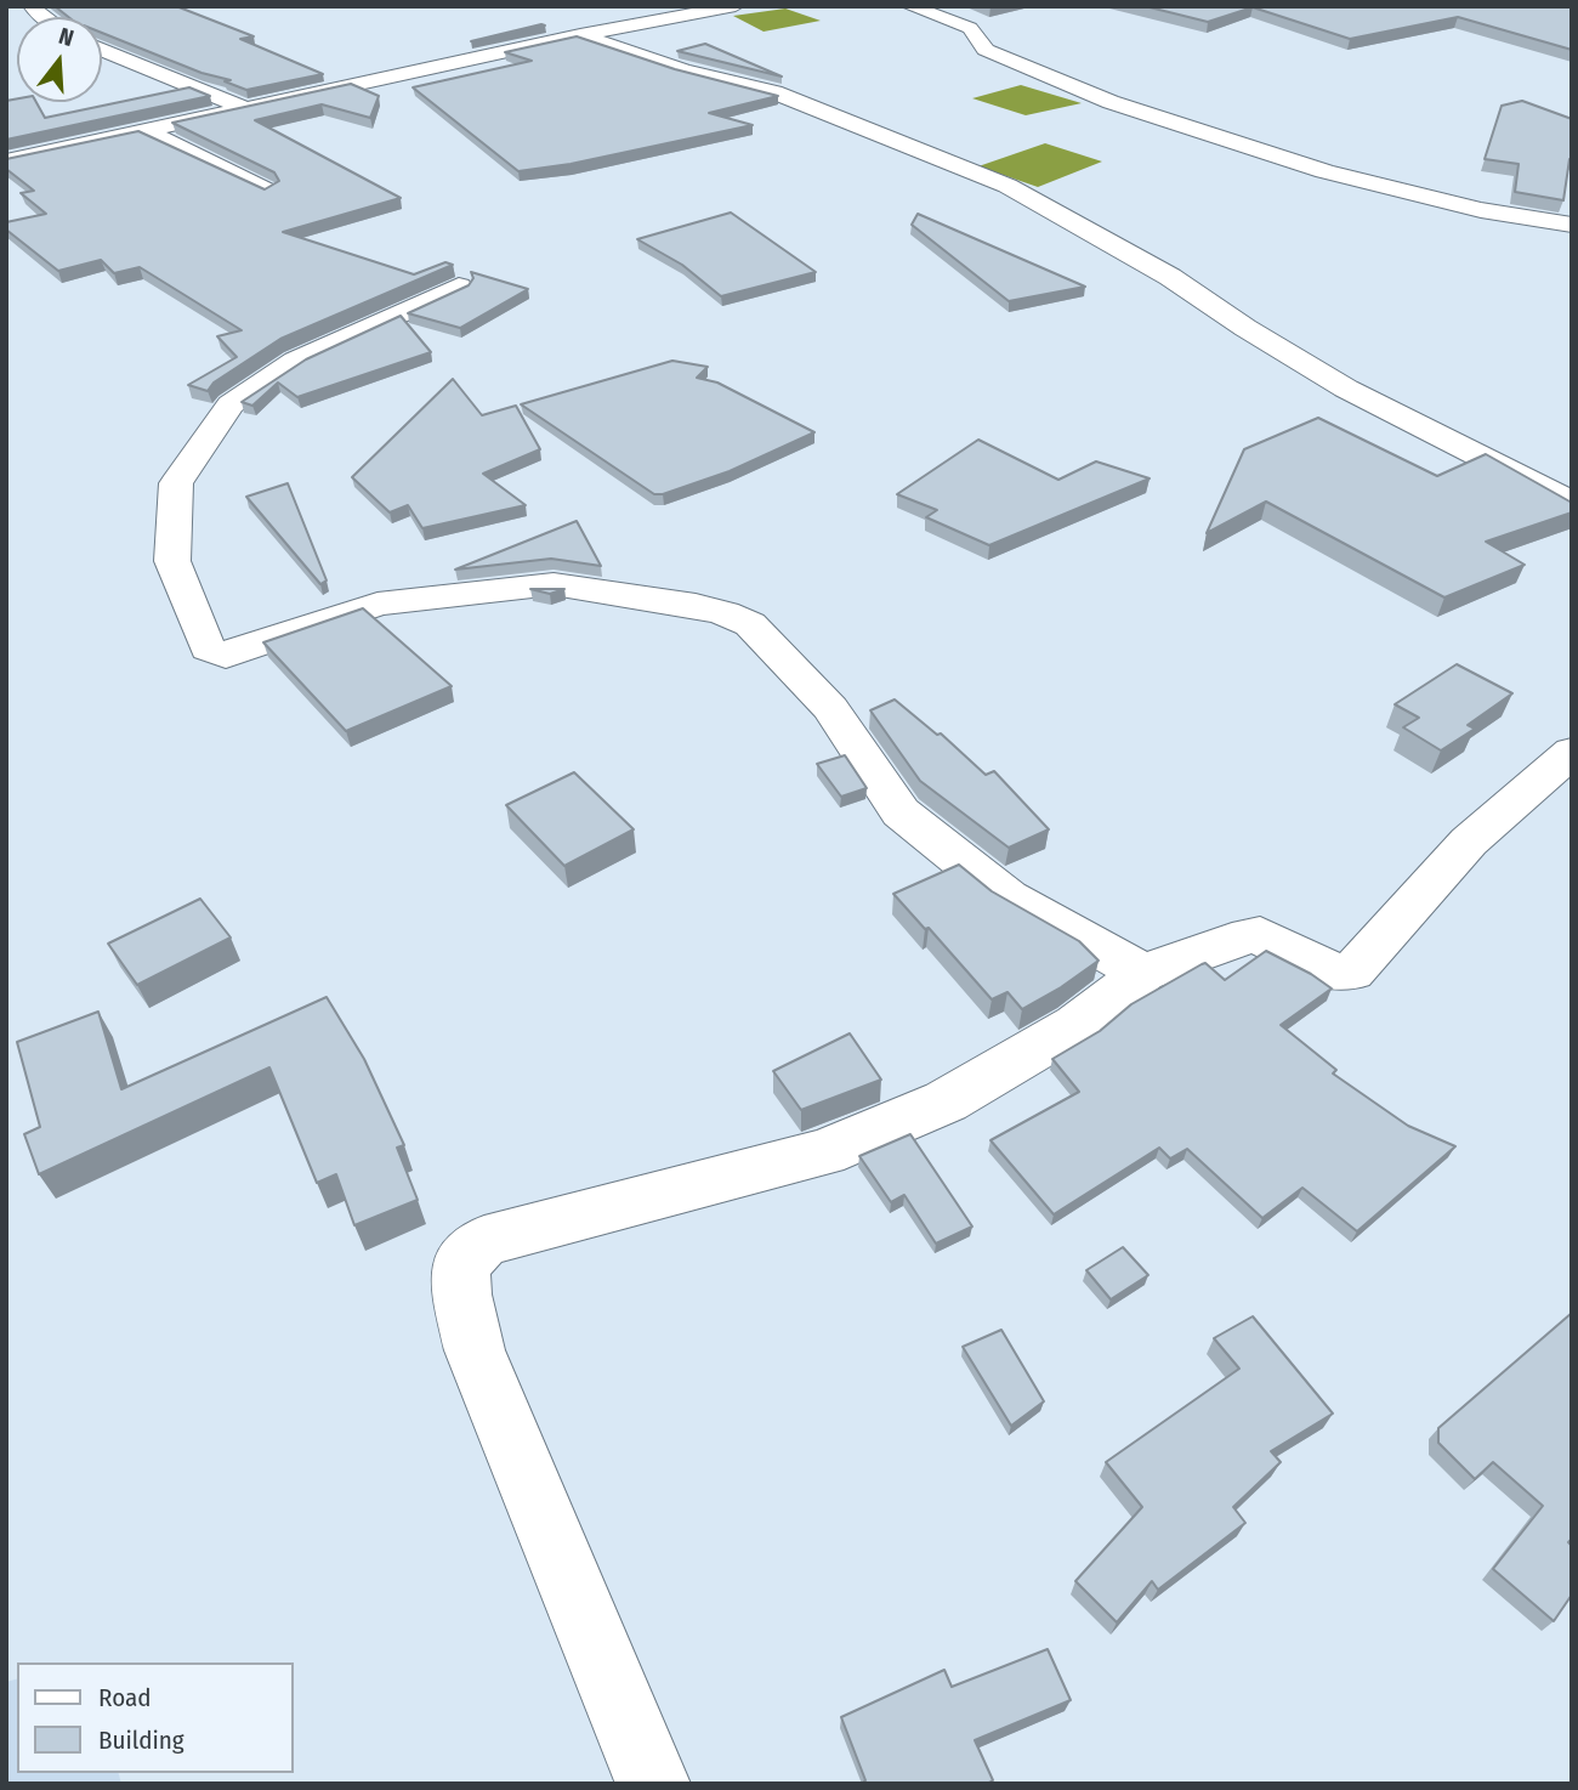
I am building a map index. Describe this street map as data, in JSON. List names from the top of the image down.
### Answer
{
  "legend": ["Road", "Building"],
  "north": "top"
}
